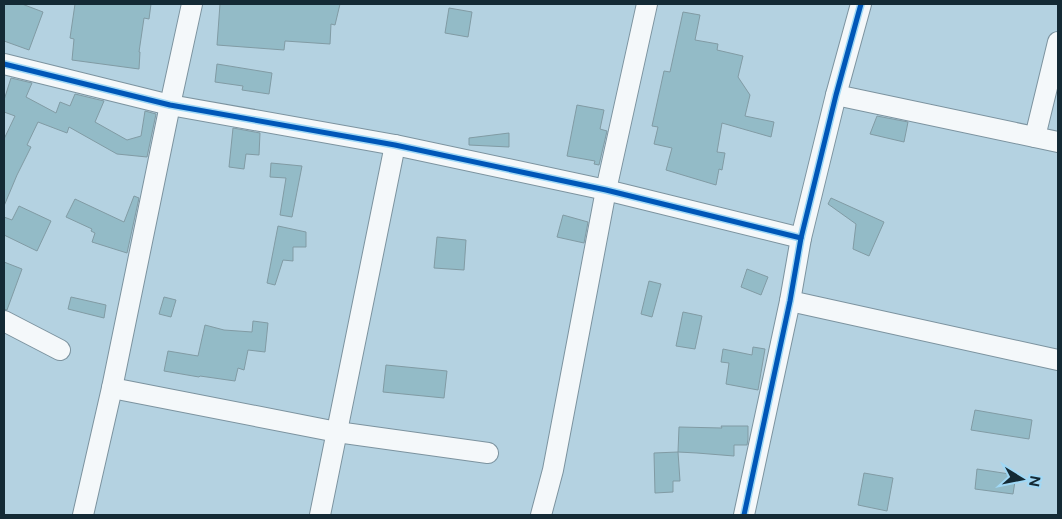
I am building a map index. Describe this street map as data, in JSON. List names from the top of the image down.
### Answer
{
  "north": "right"
}
